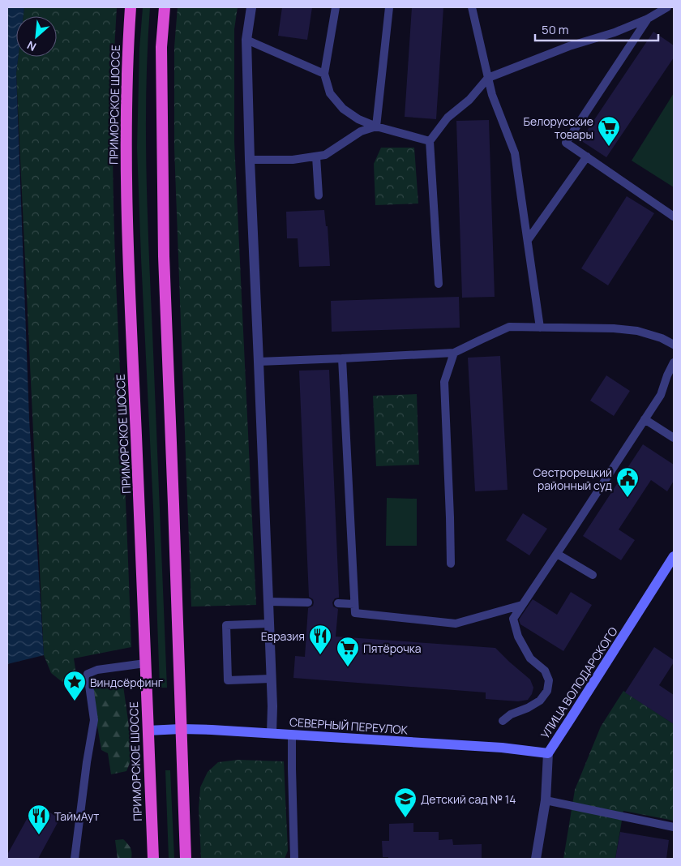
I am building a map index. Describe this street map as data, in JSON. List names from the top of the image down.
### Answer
{
  "streets": {
    "highway": ["ПРИМОРСКОЕ ШОССЕ"],
    "main road": ["УЛИЦА ВОЛОДАРСКОГО", "СЕВЕРНЫЙ ПЕРЕУЛОК"]
  },
  "crossings": [
    ["ПРИМОРСКОЕ ШОССЕ", "СЕВЕРНЫЙ ПЕРЕУЛОК"],
    ["УЛИЦА ВОЛОДАРСКОГО", "СЕВЕРНЫЙ ПЕРЕУЛОК"]
  ],
  "places": {
    "supermarket": ["Белорусские товары", "Пятёрочка"],
    "public building": ["Сестрорецкий районный суд"],
    "restaurant": ["Евразия", "ТаймАут"],
    "place": ["Виндсёрфинг"],
    "school or university": ["Детский сад № 14"]
  },
  "scale_bar": "50 m",
  "north": "bottom left"
}
